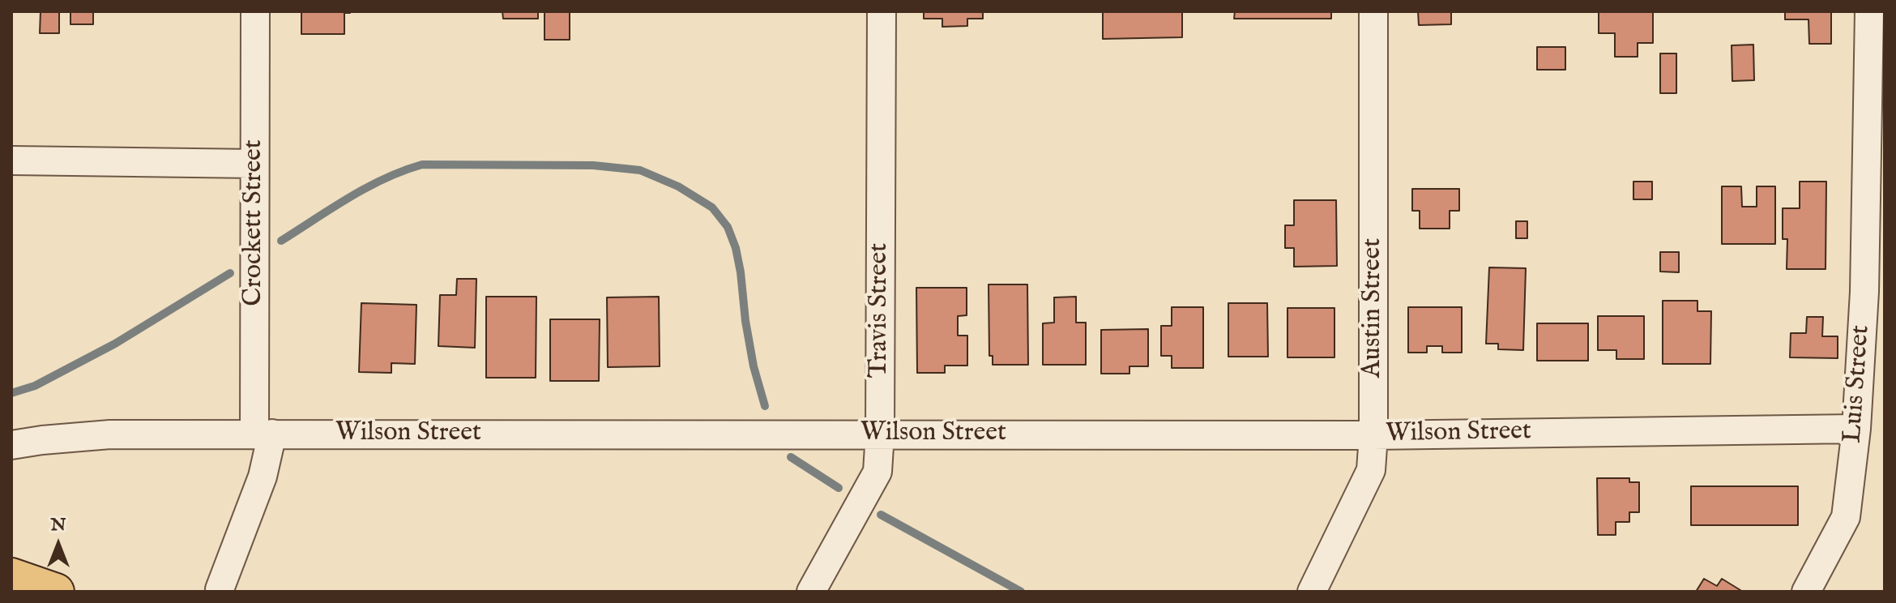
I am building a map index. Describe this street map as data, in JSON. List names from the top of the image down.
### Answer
{
  "streets": {
    "street": [
      "Crockett Street",
      "Austin Street",
      "Travis Street",
      "Luis Street",
      "Wilson Street"
    ]
  },
  "crossings": [
    ["Crockett Street", "Wilson Street"],
    ["Austin Street", "Wilson Street"],
    ["Travis Street", "Wilson Street"],
    ["Luis Street", "Wilson Street"]
  ],
  "north": "top"
}
